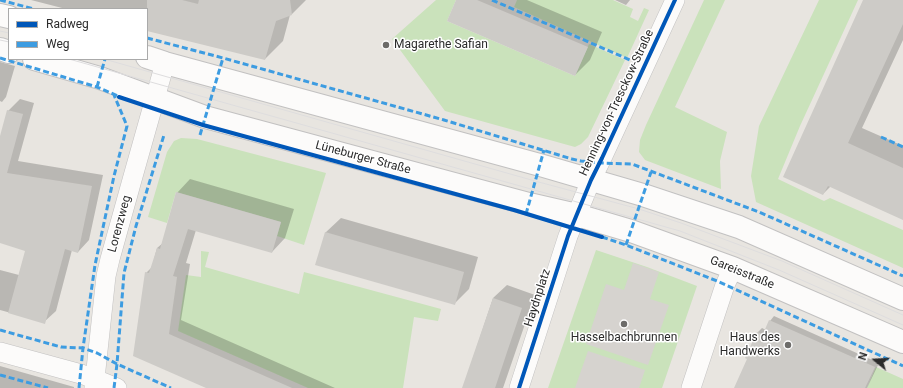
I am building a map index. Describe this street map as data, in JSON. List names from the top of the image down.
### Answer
{
  "streets": {
    "main road": ["Lüneburger Straße", "Gareisstraße"],
    "street": ["Henning-von-Tresckow-Straße", "Lorenzweg", "Haydnplatz"]
  },
  "crossings": [
    ["Henning-von-Tresckow-Straße", "Lüneburger Straße"],
    ["Henning-von-Tresckow-Straße", "Gareisstraße"],
    ["Henning-von-Tresckow-Straße", "Haydnplatz"],
    ["Lüneburger Straße", "Lorenzweg"],
    ["Lüneburger Straße", "Gareisstraße"],
    ["Lüneburger Straße", "Haydnplatz"],
    ["Gareisstraße", "Haydnplatz"]
  ],
  "places": ["Magarethe Safian", "Hasselbachbrunnen", "Haus des Handwerks"],
  "legend": ["Radweg", "Weg"],
  "north": "left"
}
